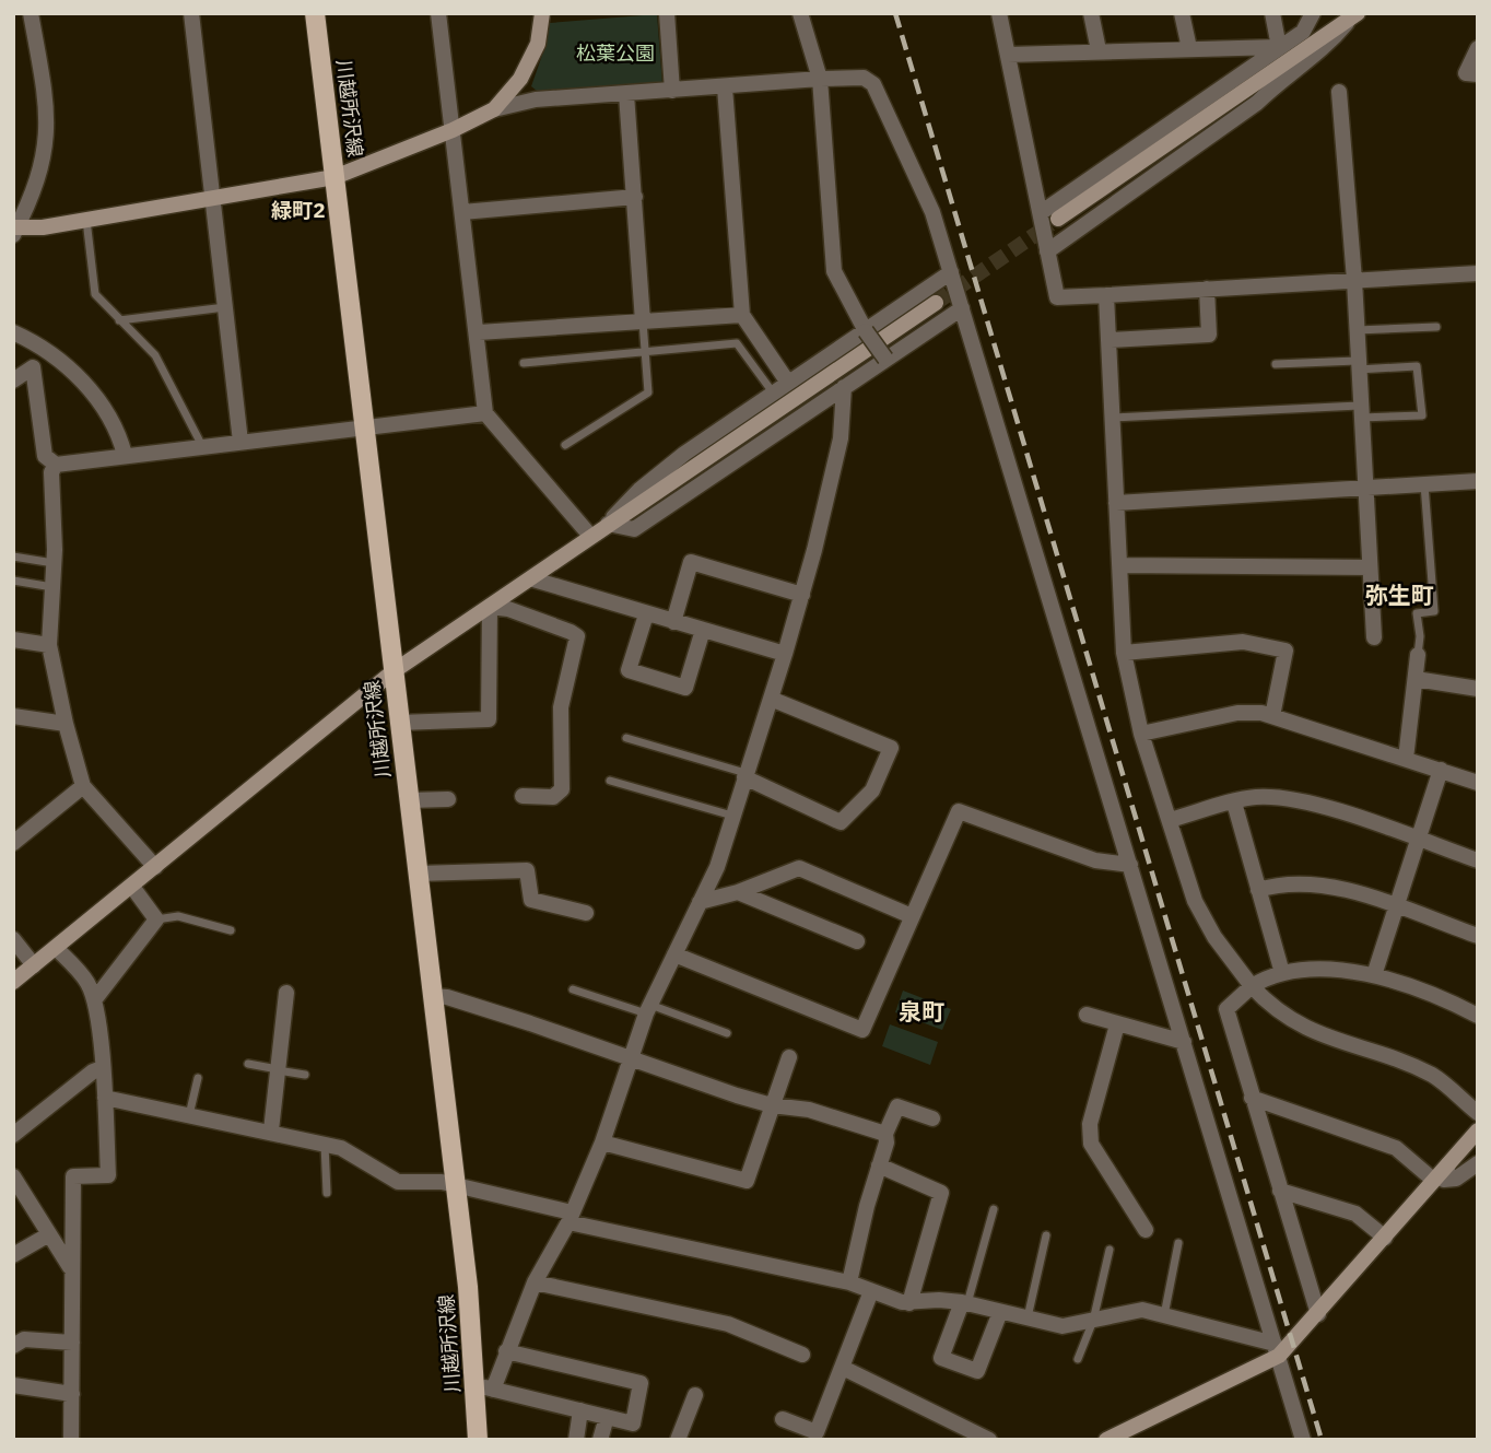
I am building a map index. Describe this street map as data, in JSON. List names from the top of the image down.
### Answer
{
  "streets": {
    "main road": ["川越所沢線"]
  },
  "districts": ["緑町2", "弥生町", "泉町"],
  "parks": ["松葉公園"]
}
